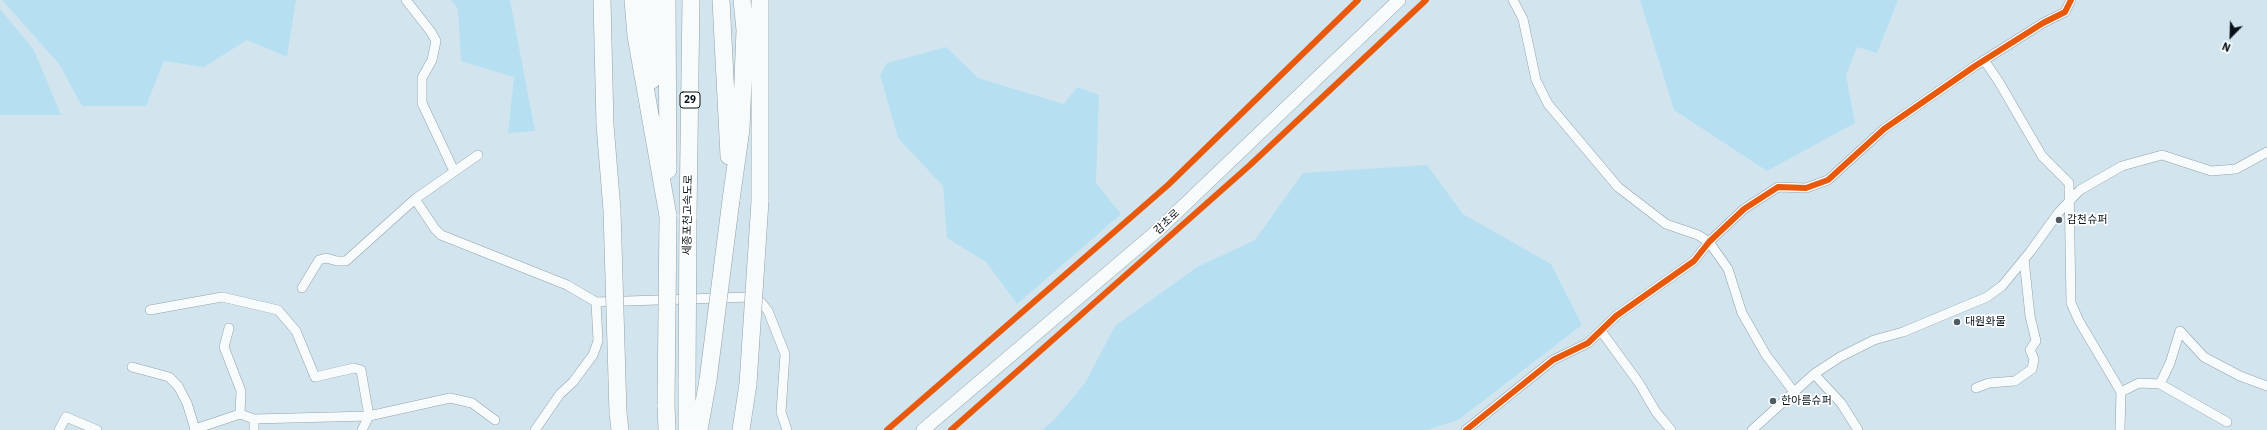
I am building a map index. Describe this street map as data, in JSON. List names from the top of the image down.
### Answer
{
  "streets": {
    "highway": ["29", "세종포천고속도로"],
    "main road": ["감초로"]
  },
  "places": ["감천슈퍼", "대원화물", "한아름슈퍼"],
  "north": "bottom left"
}
